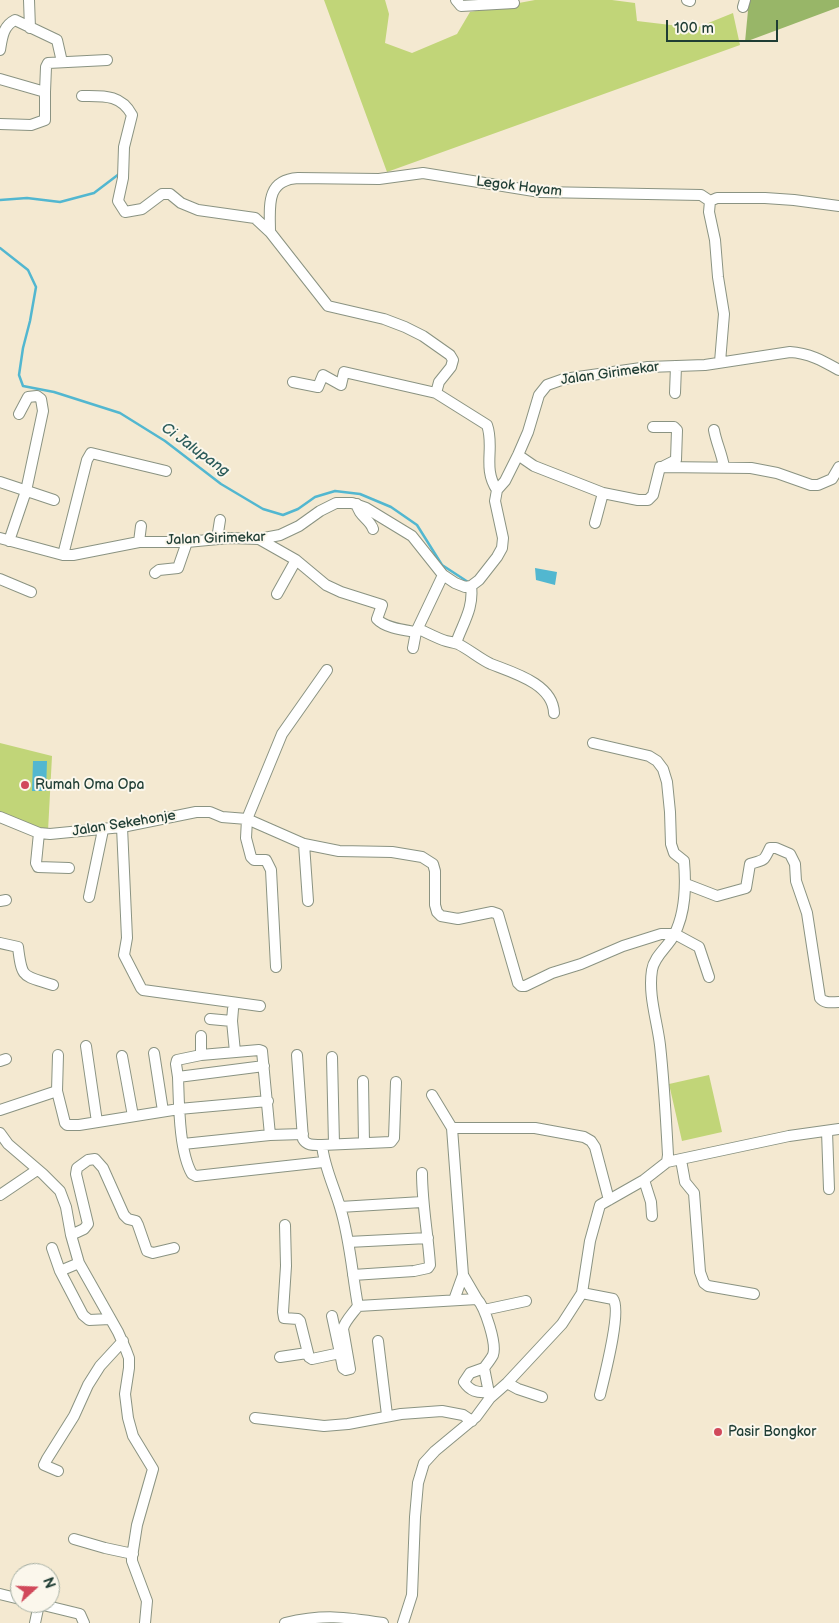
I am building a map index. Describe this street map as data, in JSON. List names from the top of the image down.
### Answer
{
  "streets": {
    "street": ["Legok Hayam", "Jalan Girimekar", "Jalan Sekehonje"]
  },
  "water": ["Ci Jalupang"],
  "places": ["Rumah Oma Opa", "Pasir Bongkor"],
  "scale_bar": "100 m",
  "north": "right"
}
